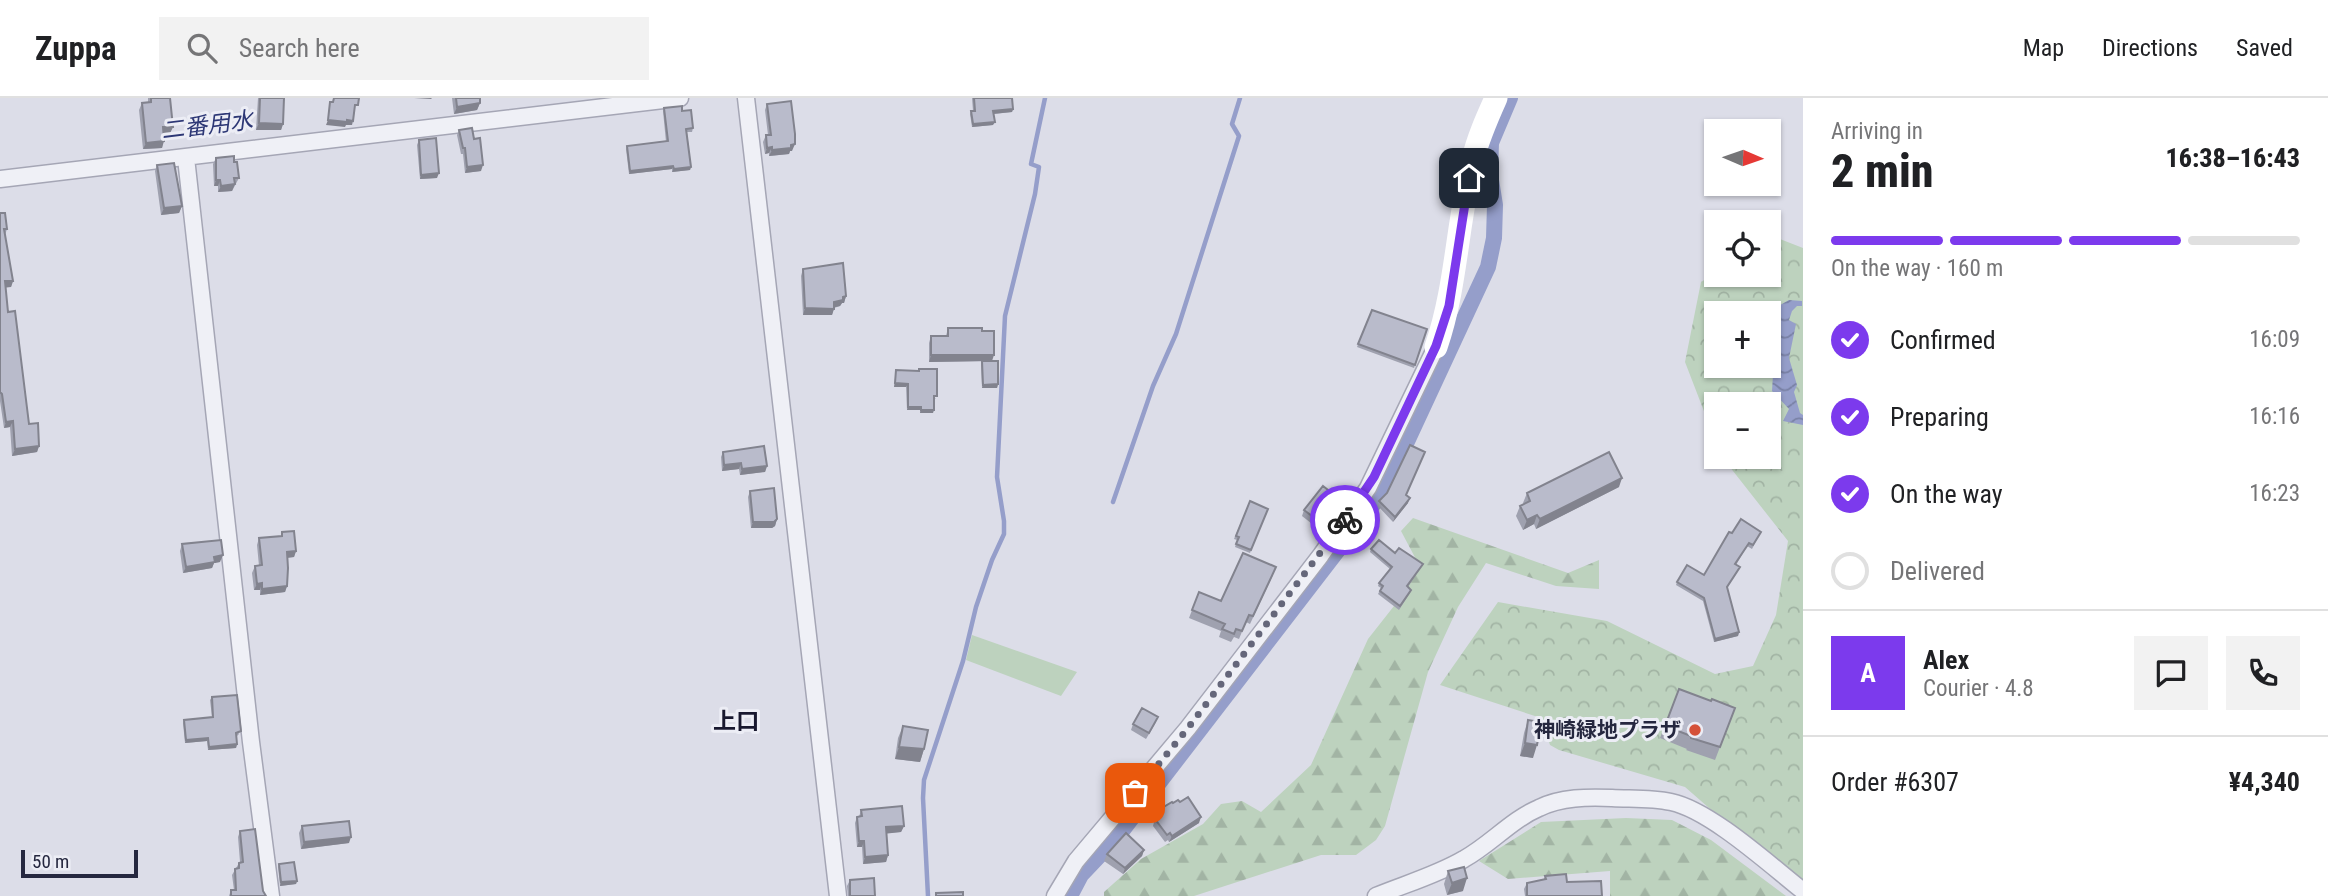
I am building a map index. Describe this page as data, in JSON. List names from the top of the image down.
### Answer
{
  "districts": ["上口"],
  "water": ["二番用水"],
  "places": ["神崎緑地プラザ"],
  "scale_bar": "50 m",
  "north": "right",
  "page": {
    "header": "Zuppa",
    "search": "Search here",
    "nav": ["Map", "Directions", "Saved"],
    "heading": ["2 min", "Arriving in", "16:38–16:43"],
    "panel": [
      "Alex",
      "Courier · 4.8",
      "Order #6307",
      "¥4,340"
    ],
    "map_buttons": ["+", "−"],
    "bar": "On the way · 160 m",
    "list": [
      ["Confirmed", "16:09"],
      ["Preparing", "16:16"],
      ["On the way", "16:23"],
      "Delivered"
    ],
    "round": "A",
    "scale": "50 m"
  }
}
